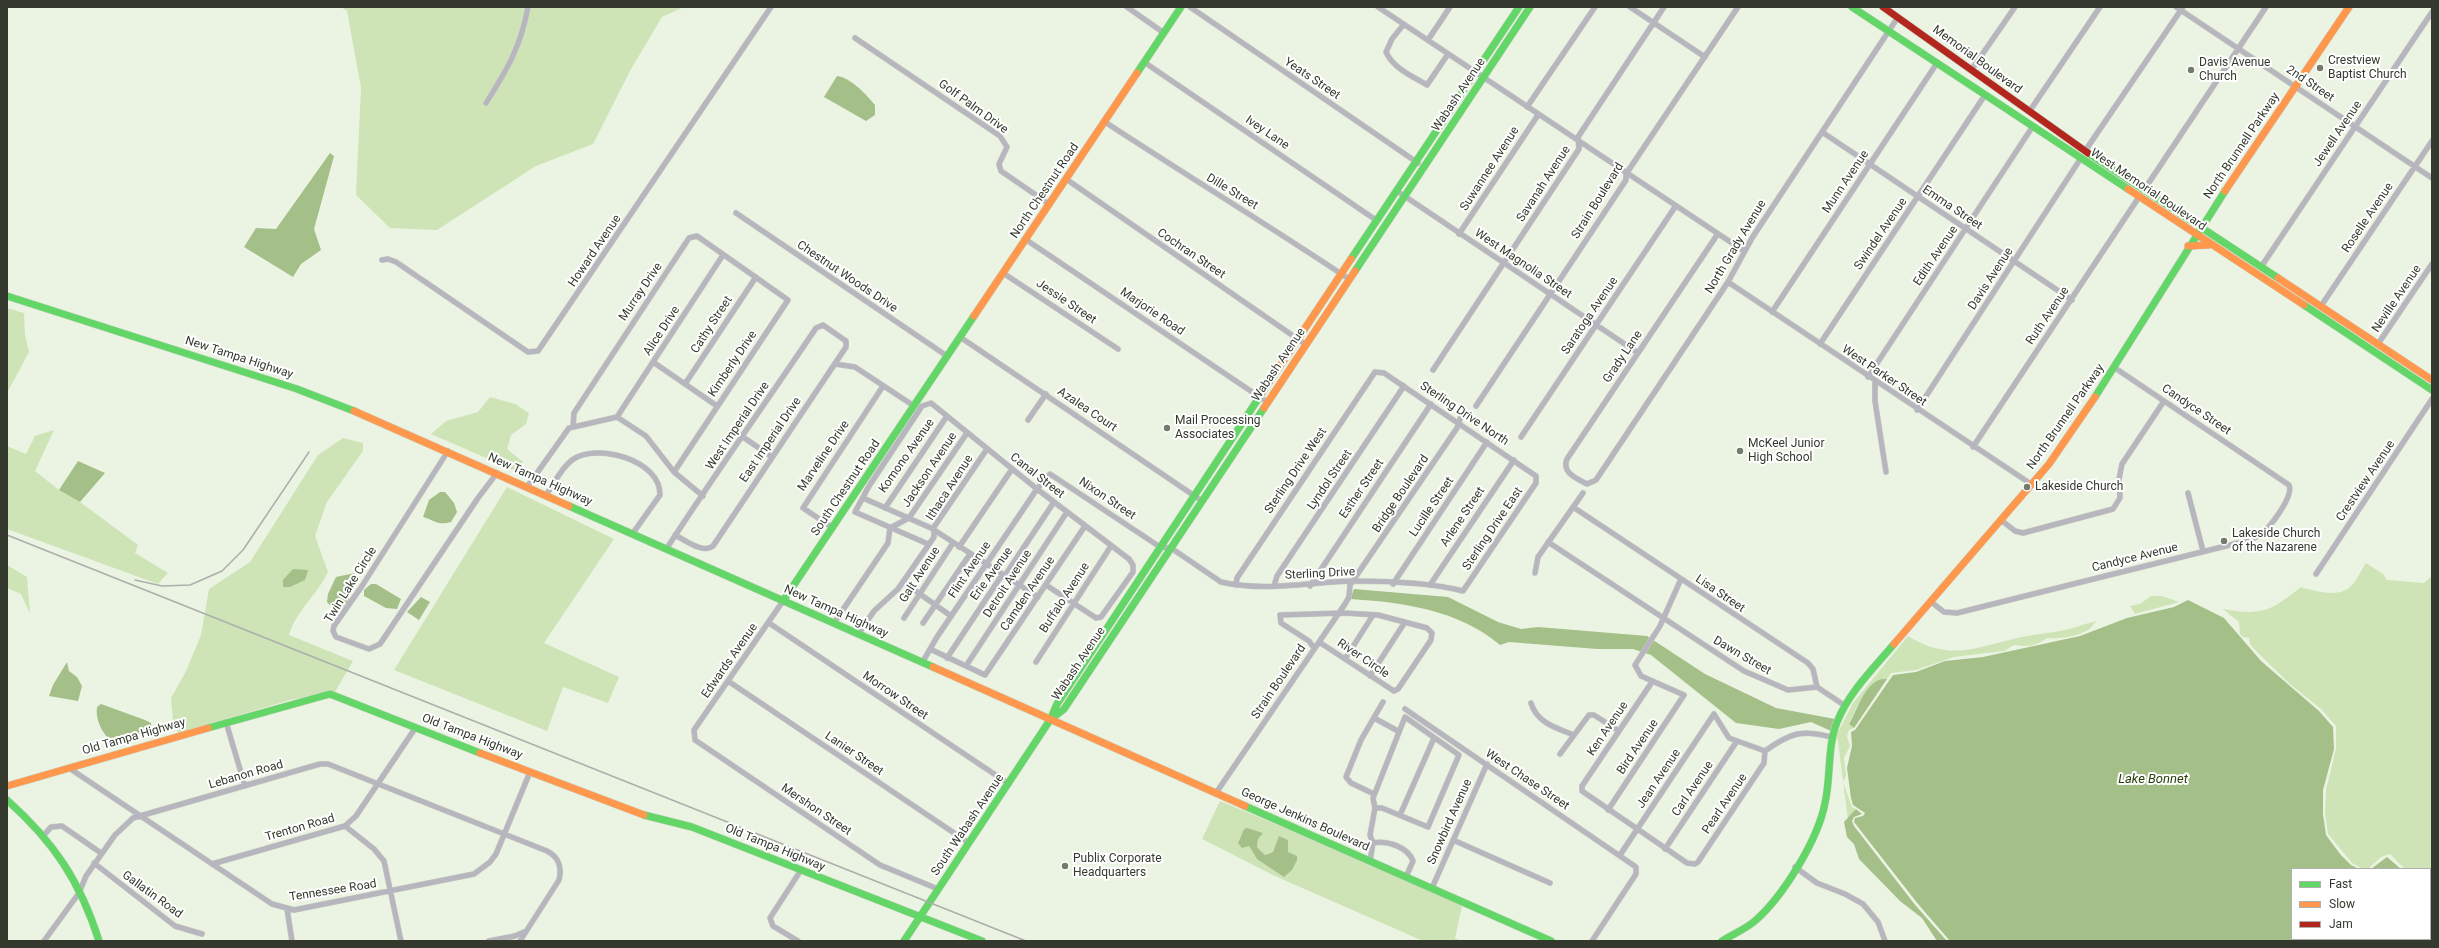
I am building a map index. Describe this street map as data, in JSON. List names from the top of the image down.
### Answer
{
  "streets": {
    "main road": [
      "Memorial Boulevard",
      "Wabash Avenue",
      "North Brunnell Parkway",
      "West Memorial Boulevard",
      "North Chestnut Road",
      "New Tampa Highway",
      "South Chestnut Road",
      "Old Tampa Highway",
      "George Jenkins Boulevard",
      "South Wabash Avenue"
    ],
    "street": [
      "Yeats Street",
      "2nd Street",
      "Golf Palm Drive",
      "Ivey Lane",
      "Jewell Avenue",
      "Suwannee Avenue",
      "Munn Avenue",
      "Savanah Avenue",
      "Dille Street",
      "Strain Boulevard",
      "Emma Street",
      "Roselle Avenue",
      "Swindel Avenue",
      "North Grady Avenue",
      "Howard Avenue",
      "Cochran Street",
      "Edith Avenue",
      "West Magnolia Street",
      "Chestnut Woods Drive",
      "Davis Avenue",
      "Murray Drive",
      "Neville Avenue",
      "Jessie Street",
      "Marjorie Road",
      "Saratoga Avenue",
      "Ruth Avenue",
      "Cathy Street",
      "Alice Drive",
      "Grady Lane",
      "Kimberly Drive",
      "West Parker Street",
      "Azalea Court",
      "Candyce Street",
      "Sterling Drive North",
      "West Imperial Drive",
      "East Imperial Drive",
      "Marveline Drive",
      "Komono Avenue",
      "Jackson Avenue",
      "Sterling Drive West",
      "Canal Street",
      "Lyndol Street",
      "Crestview Avenue",
      "Ithaca Avenue",
      "Esther Street",
      "Bridge Boulevard",
      "Nixon Street",
      "Lucille Street",
      "Arlene Street",
      "Sterling Drive East",
      "Candyce Avenue",
      "Flint Avenue",
      "Erie Avenue",
      "Sterling Drive",
      "Galt Avenue",
      "Detroit Avenue",
      "Twin Lake Circle",
      "Camden Avenue",
      "Lisa Street",
      "Buffalo Avenue",
      "Dawn Street",
      "River Circle",
      "Edwards Avenue",
      "Morrow Street",
      "Ken Avenue",
      "Bird Avenue",
      "Lanier Street",
      "Lebanon Road",
      "Jean Avenue",
      "West Chase Street",
      "Carl Avenue",
      "Pearl Avenue",
      "Mershon Street",
      "Snowbird Avenue",
      "Trenton Road",
      "Tennessee Road",
      "Gallatin Road"
    ]
  },
  "crossings": [
    ["Memorial Boulevard", "West Memorial Boulevard"],
    ["Memorial Boulevard", "North Grady Avenue"],
    ["Yeats Street", "Wabash Avenue"],
    ["2nd Street", "Jewell Avenue"],
    ["2nd Street", "North Brunnell Parkway"],
    ["2nd Street", "Roselle Avenue"],
    ["Wabash Avenue", "Ivey Lane"],
    ["Wabash Avenue", "Dille Street"],
    ["Wabash Avenue", "Cochran Street"],
    ["Wabash Avenue", "West Magnolia Street"],
    ["Wabash Avenue", "Marjorie Road"],
    ["Wabash Avenue", "New Tampa Highway"],
    ["Wabash Avenue", "Azalea Court"],
    ["Wabash Avenue", "Nixon Street"],
    ["Wabash Avenue", "Sterling Drive"],
    ["Wabash Avenue", "George Jenkins Boulevard"],
    ["Wabash Avenue", "South Wabash Avenue"],
    ["Golf Palm Drive", "North Chestnut Road"],
    ["Ivey Lane", "North Chestnut Road"],
    ["Jewell Avenue", "West Memorial Boulevard"],
    ["North Brunnell Parkway", "West Memorial Boulevard"],
    ["North Brunnell Parkway", "West Parker Street"],
    ["North Brunnell Parkway", "Candyce Street"],
    ["North Brunnell Parkway", "Candyce Avenue"],
    ["Suwannee Avenue", "West Magnolia Street"],
    ["Munn Avenue", "West Memorial Boulevard"],
    ["Munn Avenue", "Emma Street"],
    ["Munn Avenue", "West Parker Street"],
    ["Savanah Avenue", "West Magnolia Street"],
    ["West Memorial Boulevard", "Roselle Avenue"],
    ["West Memorial Boulevard", "Swindel Avenue"],
    ["West Memorial Boulevard", "North Grady Avenue"],
    ["West Memorial Boulevard", "Edith Avenue"],
    ["West Memorial Boulevard", "Davis Avenue"],
    ["West Memorial Boulevard", "Neville Avenue"],
    ["West Memorial Boulevard", "Ruth Avenue"],
    ["North Chestnut Road", "Dille Street"],
    ["North Chestnut Road", "Cochran Street"],
    ["North Chestnut Road", "Chestnut Woods Drive"],
    ["North Chestnut Road", "Jessie Street"],
    ["North Chestnut Road", "Marjorie Road"],
    ["North Chestnut Road", "Azalea Court"],
    ["North Chestnut Road", "South Chestnut Road"],
    ["Strain Boulevard", "West Magnolia Street"],
    ["Strain Boulevard", "Bridge Boulevard"],
    ["Strain Boulevard", "Sterling Drive"],
    ["Strain Boulevard", "River Circle"],
    ["Strain Boulevard", "George Jenkins Boulevard"],
    ["Emma Street", "Swindel Avenue"],
    ["Emma Street", "North Grady Avenue"],
    ["Emma Street", "Edith Avenue"],
    ["Emma Street", "Davis Avenue"],
    ["Emma Street", "Ruth Avenue"],
    ["Swindel Avenue", "West Parker Street"],
    ["North Grady Avenue", "Grady Lane"],
    ["North Grady Avenue", "West Parker Street"],
    ["Edith Avenue", "West Parker Street"],
    ["West Magnolia Street", "Saratoga Avenue"],
    ["West Magnolia Street", "Grady Lane"],
    ["Davis Avenue", "West Parker Street"],
    ["Murray Drive", "Cathy Street"],
    ["Murray Drive", "Alice Drive"],
    ["Murray Drive", "Kimberly Drive"],
    ["Ruth Avenue", "West Parker Street"],
    ["Cathy Street", "Kimberly Drive"],
    ["New Tampa Highway", "West Imperial Drive"],
    ["New Tampa Highway", "South Chestnut Road"],
    ["New Tampa Highway", "Ithaca Avenue"],
    ["New Tampa Highway", "Flint Avenue"],
    ["New Tampa Highway", "Twin Lake Circle"],
    ["New Tampa Highway", "Edwards Avenue"],
    ["New Tampa Highway", "George Jenkins Boulevard"],
    ["New Tampa Highway", "South Wabash Avenue"],
    ["Candyce Street", "Candyce Avenue"],
    ["Sterling Drive North", "Sterling Drive West"],
    ["Sterling Drive North", "Lyndol Street"],
    ["Sterling Drive North", "Esther Street"],
    ["Sterling Drive North", "Bridge Boulevard"],
    ["Sterling Drive North", "Lucille Street"],
    ["Sterling Drive North", "Arlene Street"],
    ["Sterling Drive North", "Sterling Drive East"],
    ["West Imperial Drive", "East Imperial Drive"],
    ["Marveline Drive", "South Chestnut Road"],
    ["Komono Avenue", "Canal Street"],
    ["Jackson Avenue", "Canal Street"],
    ["Sterling Drive West", "Sterling Drive"],
    ["Canal Street", "Ithaca Avenue"],
    ["Canal Street", "Nixon Street"],
    ["Canal Street", "Flint Avenue"],
    ["Canal Street", "Erie Avenue"],
    ["Canal Street", "Detroit Avenue"],
    ["Canal Street", "Camden Avenue"],
    ["Canal Street", "Buffalo Avenue"],
    ["Lyndol Street", "Sterling Drive"],
    ["South Chestnut Road", "Edwards Avenue"],
    ["Esther Street", "Sterling Drive"],
    ["Bridge Boulevard", "Sterling Drive"],
    ["Nixon Street", "Flint Avenue"],
    ["Nixon Street", "Sterling Drive"],
    ["Lucille Street", "Sterling Drive"],
    ["Arlene Street", "Sterling Drive East"],
    ["Arlene Street", "Sterling Drive"],
    ["Sterling Drive East", "Sterling Drive"],
    ["Detroit Avenue", "Camden Avenue"],
    ["Lisa Street", "Dawn Street"],
    ["Edwards Avenue", "Morrow Street"],
    ["Edwards Avenue", "Lanier Street"],
    ["Edwards Avenue", "Mershon Street"],
    ["Morrow Street", "South Wabash Avenue"],
    ["Ken Avenue", "Bird Avenue"],
    ["Old Tampa Highway", "South Wabash Avenue"],
    ["Old Tampa Highway", "Trenton Road"],
    ["Old Tampa Highway", "Tennessee Road"],
    ["Lanier Street", "South Wabash Avenue"],
    ["Lebanon Road", "Trenton Road"],
    ["Lebanon Road", "Tennessee Road"],
    ["Lebanon Road", "Gallatin Road"],
    ["Jean Avenue", "West Chase Street"],
    ["Jean Avenue", "Carl Avenue"],
    ["West Chase Street", "Snowbird Avenue"],
    ["Carl Avenue", "Pearl Avenue"],
    ["Mershon Street", "South Wabash Avenue"],
    ["George Jenkins Boulevard", "Snowbird Avenue"],
    ["George Jenkins Boulevard", "South Wabash Avenue"],
    ["Trenton Road", "Tennessee Road"]
  ],
  "water": ["Lake Bonnet"],
  "places": [
    "Crestview Baptist Church",
    "Davis Avenue Church",
    "Mail Processing Associates",
    "McKeel Junior High School",
    "Lakeside Church",
    "Lakeside Church of the Nazarene",
    "Publix Corporate Headquarters"
  ],
  "legend": ["Fast", "Slow", "Jam"]
}
